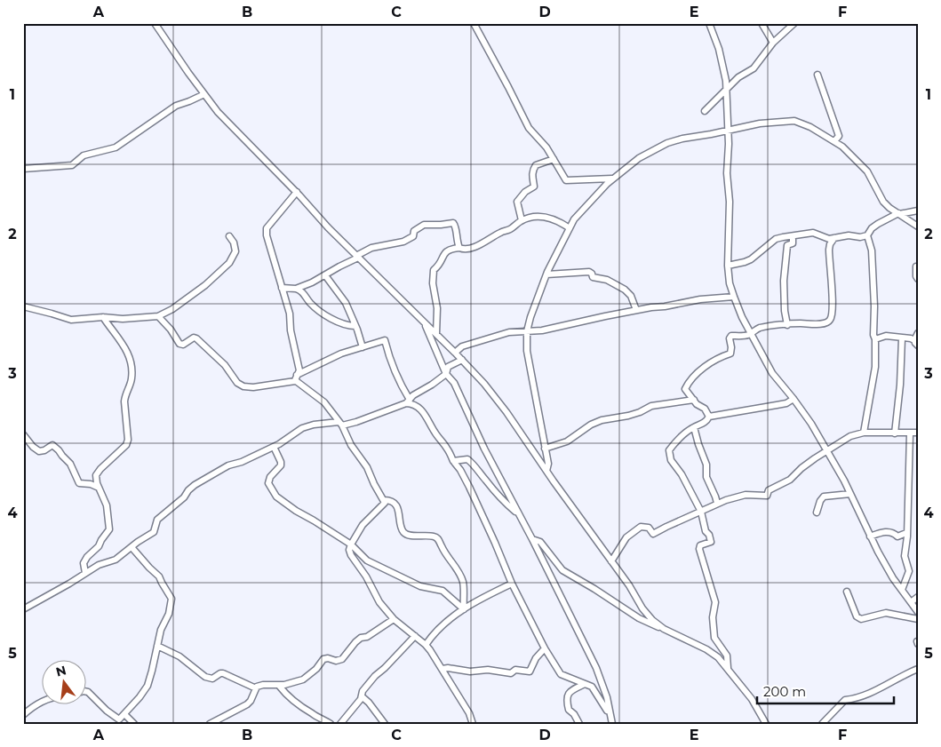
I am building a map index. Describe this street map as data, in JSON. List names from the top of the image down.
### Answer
{
  "scale_bar": "200 m",
  "north": "top",
  "grid": {
    "columns": [
      "A",
      "B",
      "C",
      "D",
      "E",
      "F"
    ],
    "rows": [
      "1",
      "2",
      "3",
      "4",
      "5"
    ]
  }
}
